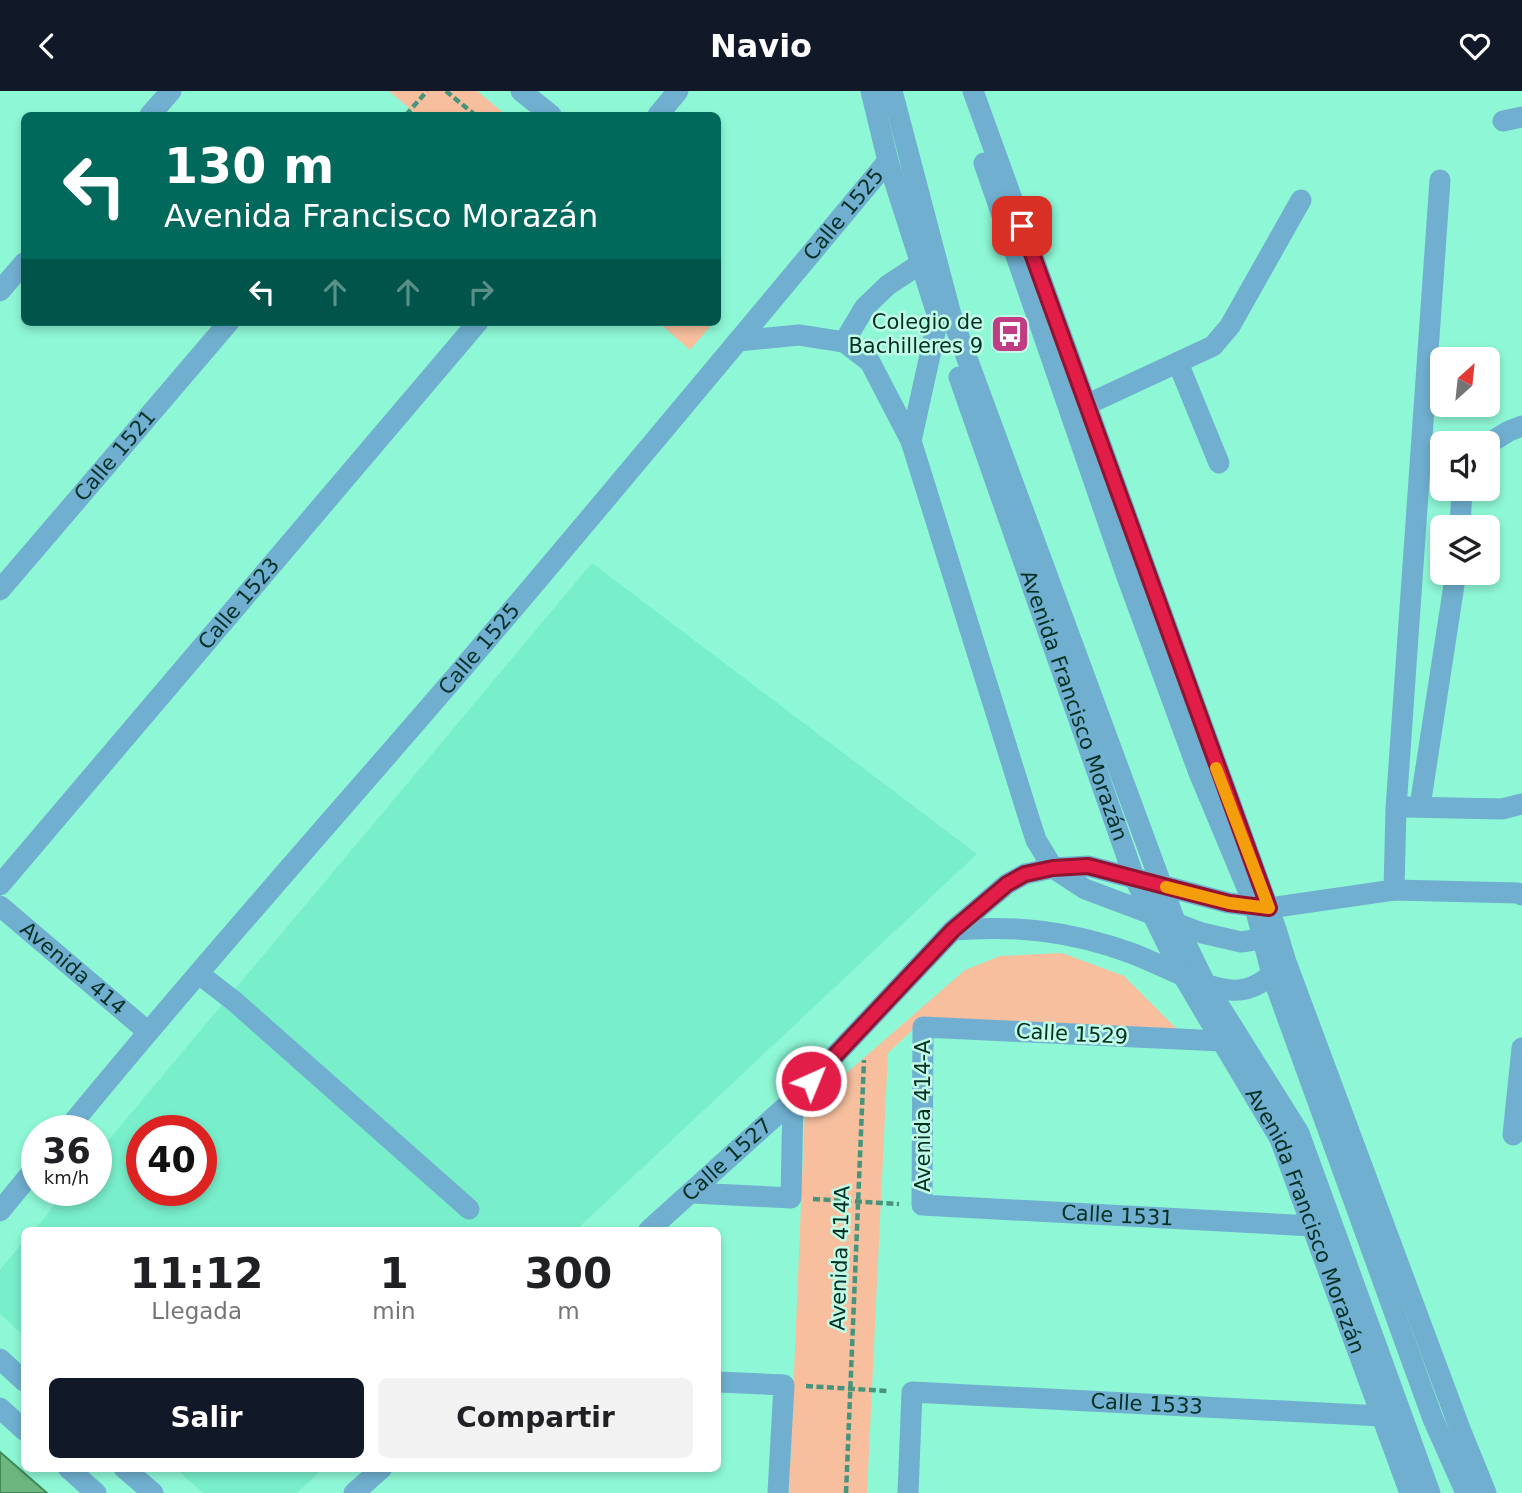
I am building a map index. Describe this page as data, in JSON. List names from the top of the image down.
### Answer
{
  "streets": {
    "street": [
      "Calle 1525",
      "Calle 1521",
      "Calle 1523",
      "Avenida Francisco Morazán",
      "Avenida 414",
      "Calle 1529",
      "Avenida 414-A",
      "Calle 1527",
      "Calle 1531",
      "Calle 1533"
    ],
    "path": ["Avenida 414A"]
  },
  "crossings": [
    ["Calle 1525", "Avenida Francisco Morazán"],
    ["Calle 1525", "Avenida 414"],
    ["Avenida Francisco Morazán", "Calle 1529"],
    ["Avenida Francisco Morazán", "Calle 1527"],
    ["Avenida Francisco Morazán", "Calle 1531"],
    ["Avenida Francisco Morazán", "Calle 1533"],
    ["Calle 1529", "Avenida 414-A"],
    ["Avenida 414-A", "Calle 1531"],
    ["Calle 1527", "Avenida 414A"]
  ],
  "places": {
    "bus stop": ["Colegio de Bachilleres 9"]
  },
  "north": "top right",
  "page": {
    "header": "Navio",
    "turn": ["130 m", "Avenida Francisco Morazán"],
    "speed": "36 km/h",
    "limit": "40",
    "eta": [
      "11:12",
      "Llegada",
      "1",
      "min",
      "300",
      "m"
    ],
    "buttons": ["Salir", "Compartir"]
  }
}
